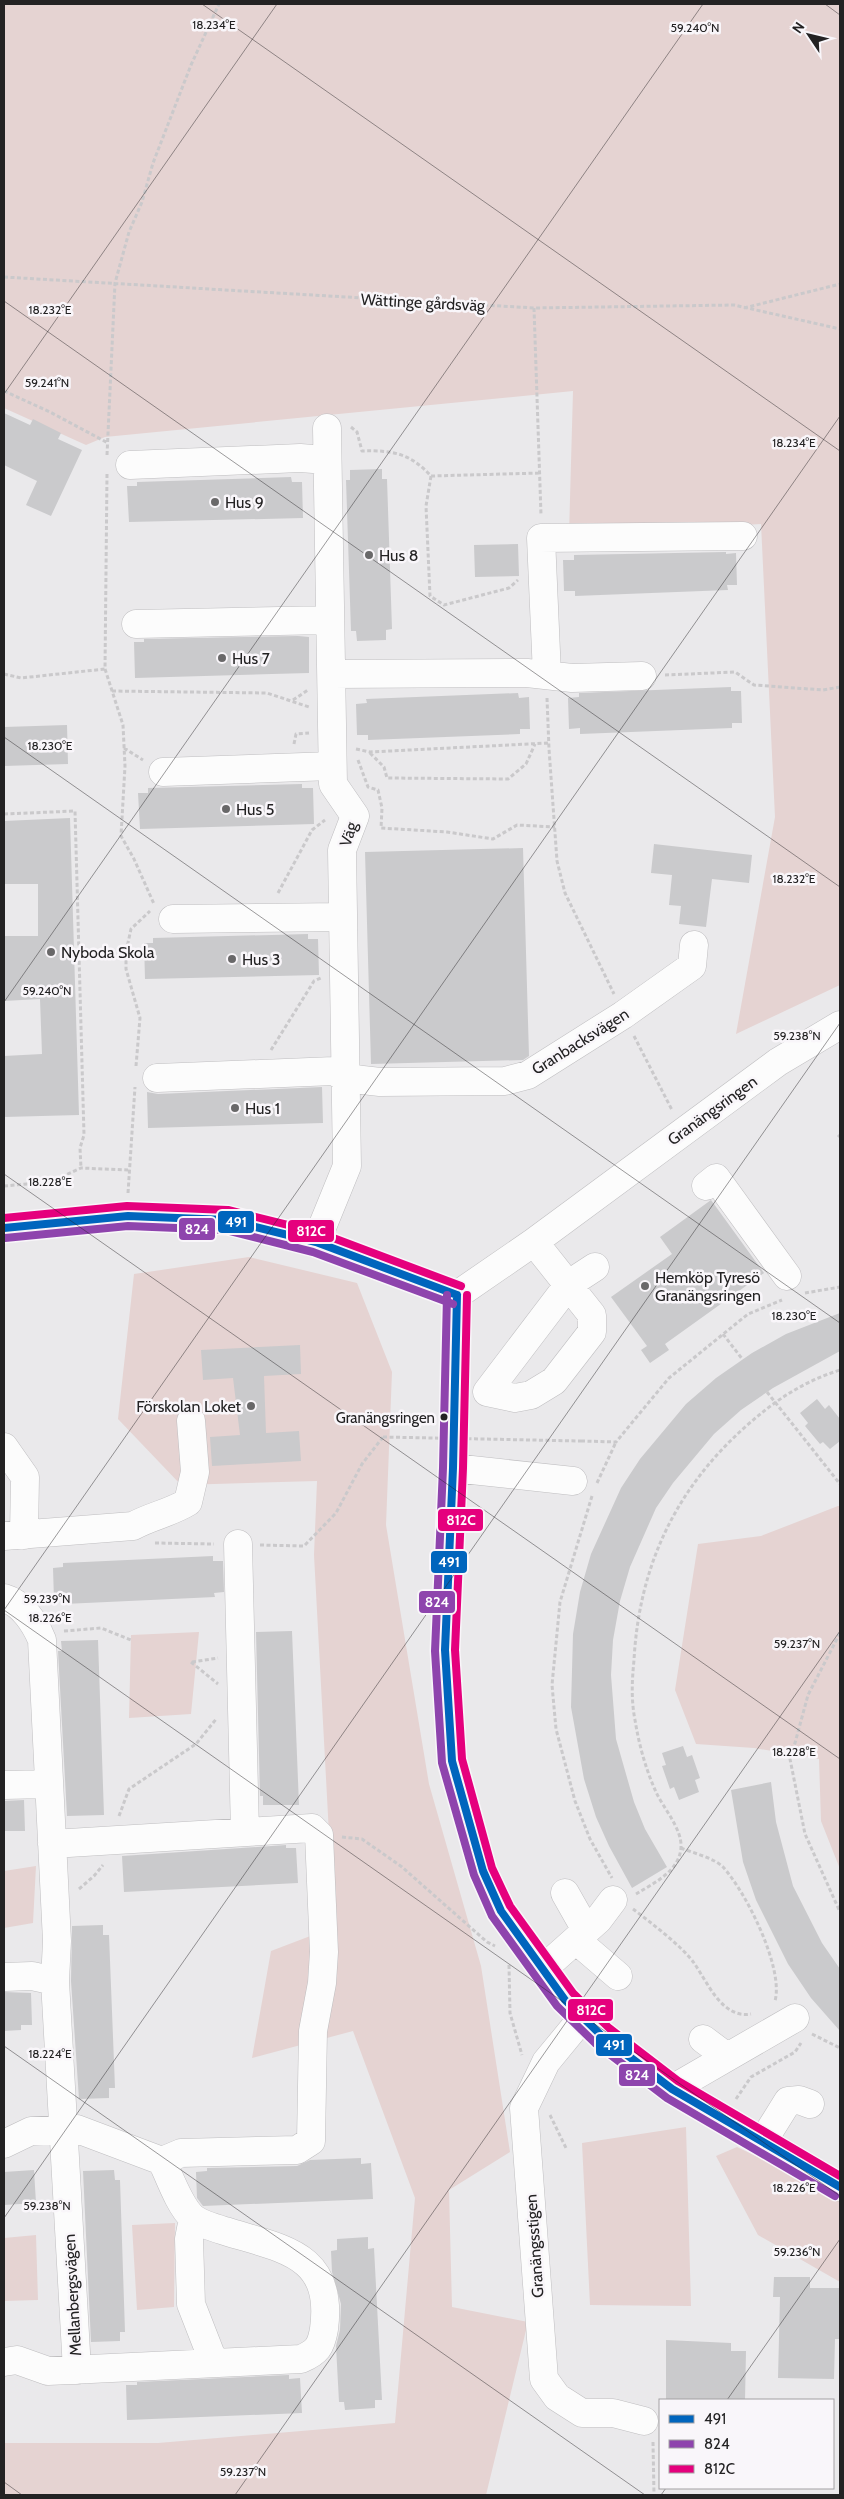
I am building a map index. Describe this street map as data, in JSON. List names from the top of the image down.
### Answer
{
  "streets": {
    "street": [
      "Väg",
      "Granbacksvägen",
      "Granängsringen",
      "Granängsstigen",
      "Mellanbergsvägen"
    ],
    "path": ["Wättinge gårdsväg"]
  },
  "crossings": [
    ["Väg", "Granbacksvägen"]
  ],
  "places": [
    "Hus 9",
    "Hus 8",
    "Hus 7",
    "Hus 5",
    "Nyboda Skola",
    "Hus 3",
    "Hus 1",
    "Hemköp Tyresö Granängsringen",
    "Förskolan Loket",
    "Granängsringen"
  ],
  "lines": ["transit line 812C", "transit line 491", "transit line 824"],
  "legend": ["491", "824", "812C"],
  "north": "top left",
  "coordinates": [
    "18.234°E",
    "59.240°N",
    "18.232°E",
    "59.241°N",
    "18.230°E",
    "59.238°N",
    "18.228°E",
    "59.239°N",
    "18.226°E",
    "59.237°N",
    "18.224°E",
    "59.236°N"
  ]
}
